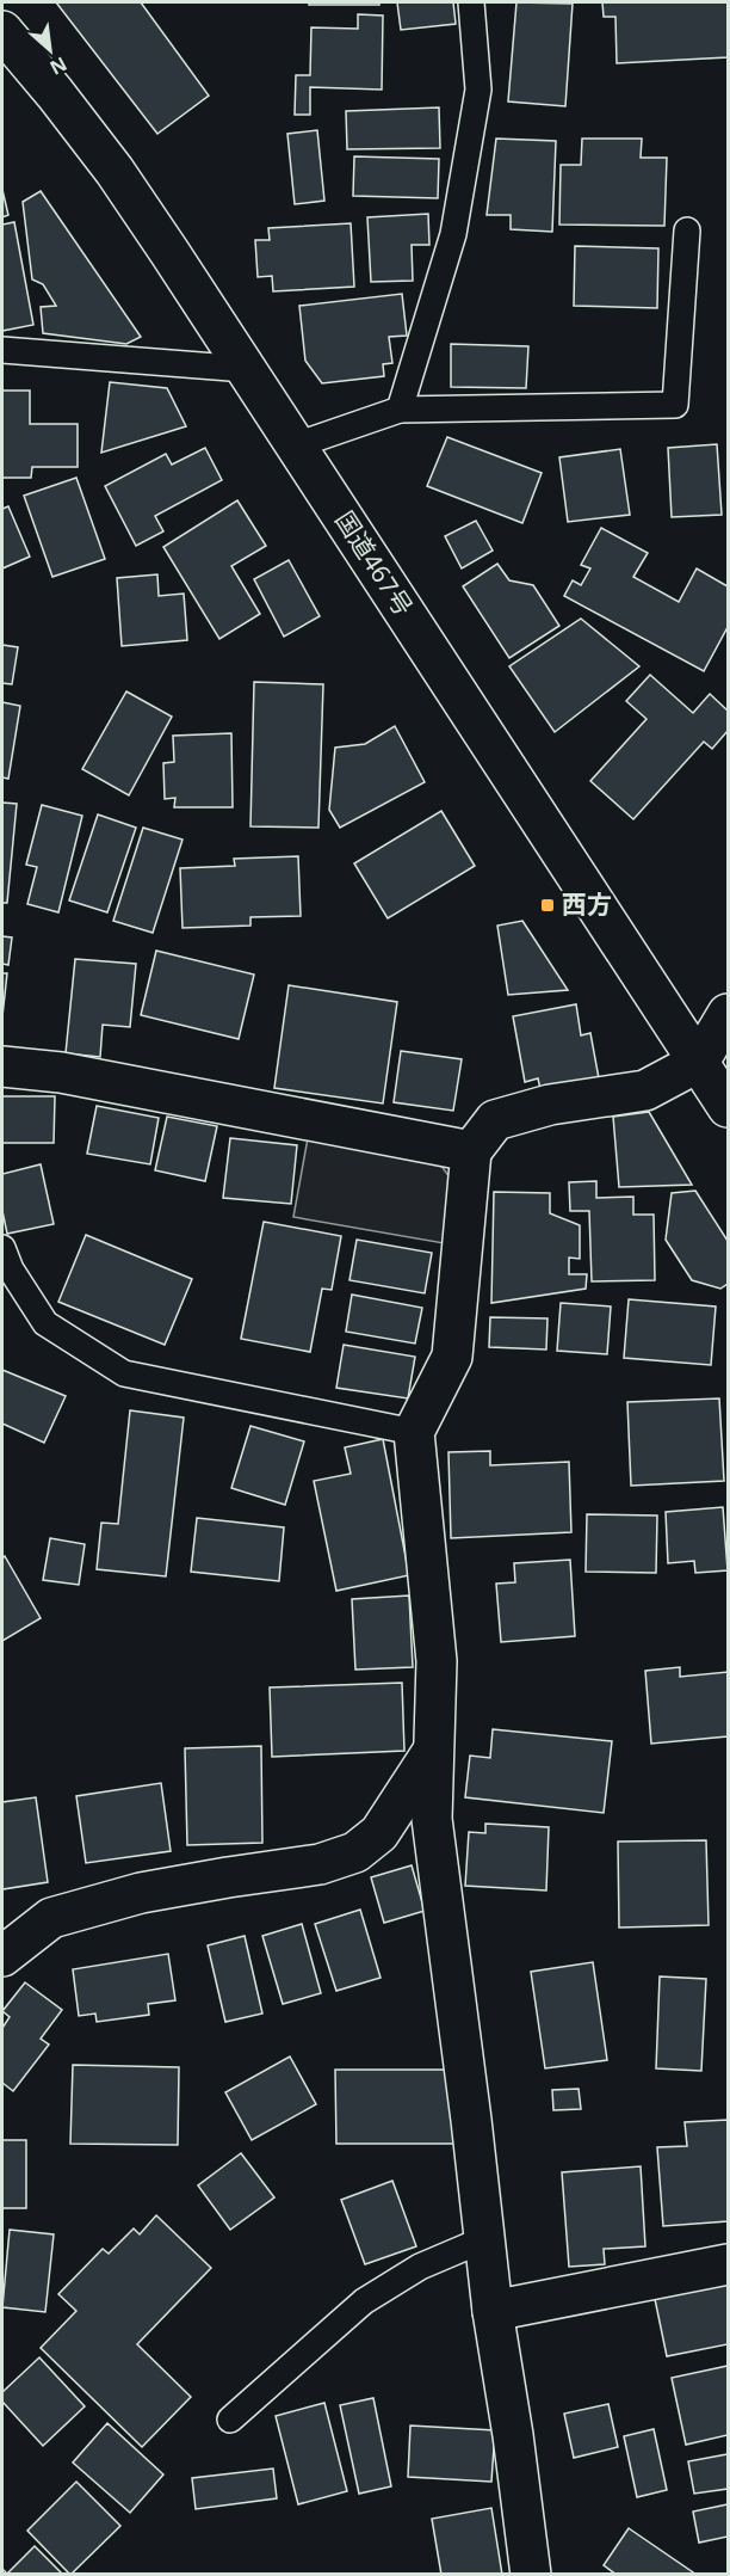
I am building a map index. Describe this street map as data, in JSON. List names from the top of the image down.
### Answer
{
  "streets": {
    "main road": ["国道467号"]
  },
  "places": {
    "transit": ["西方"]
  },
  "north": "bottom right"
}
